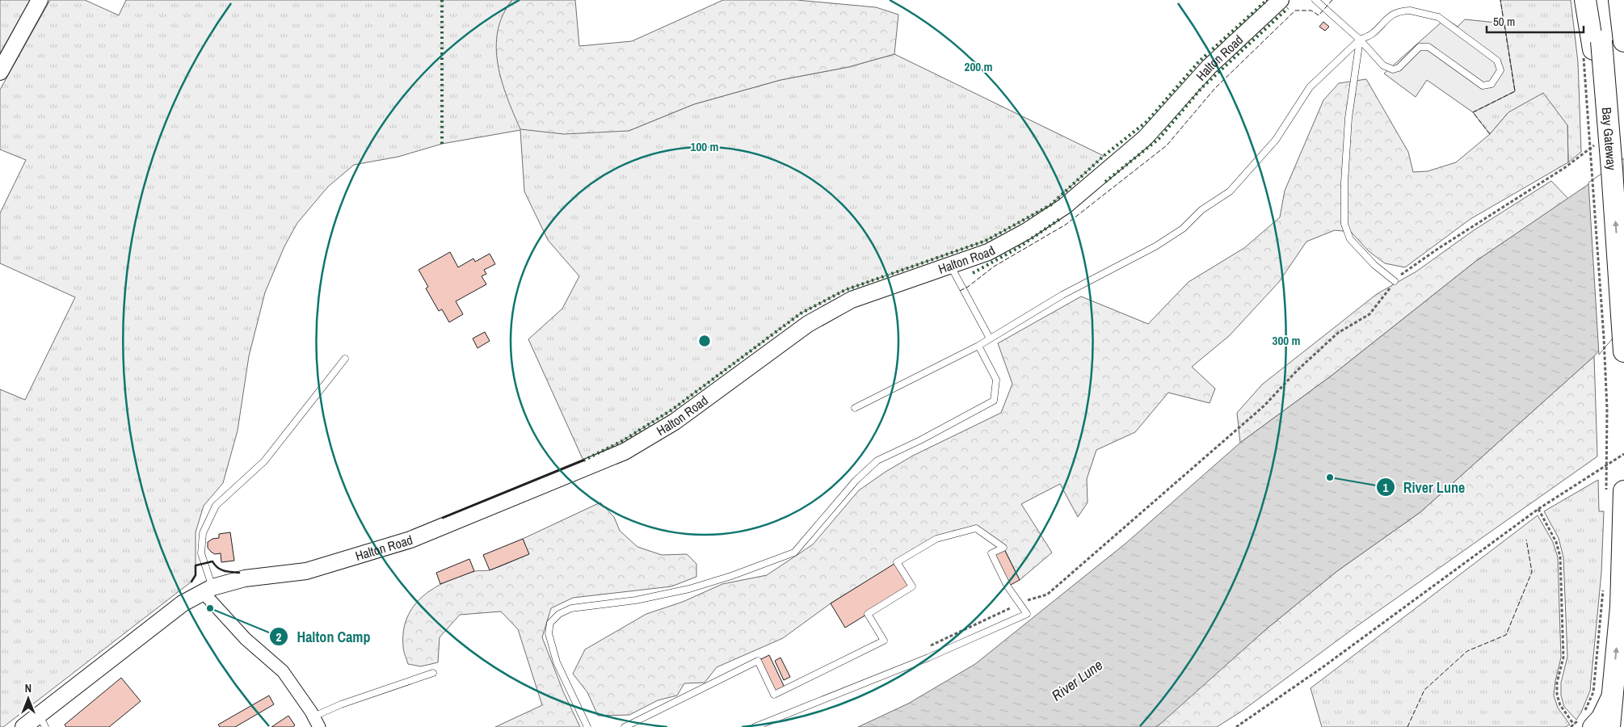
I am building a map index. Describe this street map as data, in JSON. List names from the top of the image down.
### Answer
{
  "streets": {
    "highway": ["Bay Gateway"],
    "street": ["Halton Road"]
  },
  "one_way": ["Bay Gateway"],
  "water": ["River Lune"],
  "places": ["River Lune", "Halton Camp"],
  "scale_bar": "50 m",
  "north": "top",
  "rings": ["200 m", "100 m", "300 m"]
}
